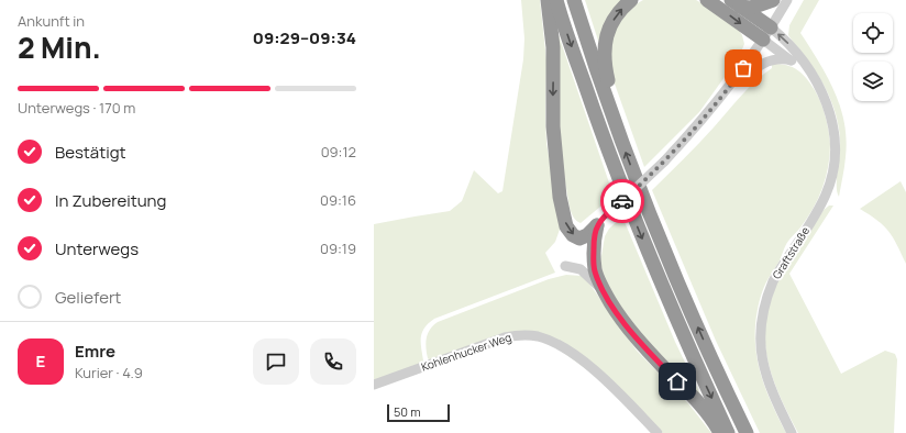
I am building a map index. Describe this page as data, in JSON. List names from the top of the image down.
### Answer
{
  "streets": {
    "street": ["Graftstraße", "Kohlenhucker Weg"]
  },
  "scale_bar": "50 m",
  "page": {
    "heading": ["2 Min.", "Ankunft in", "09:29–09:34"],
    "panel": ["Emre", "Kurier · 4.9"],
    "bar": "Unterwegs · 170 m",
    "list": [
      ["Bestätigt", "09:12"],
      ["In Zubereitung", "09:16"],
      ["Unterwegs", "09:19"],
      "Geliefert"
    ],
    "round": "E",
    "scale": "50 m"
  }
}
